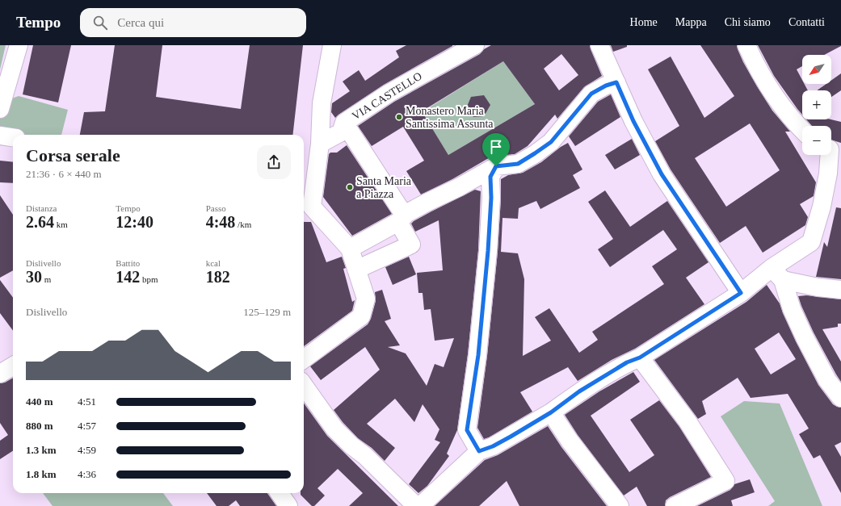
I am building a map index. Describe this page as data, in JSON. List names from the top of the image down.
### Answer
{
  "streets": {
    "street": ["VIA CASTELLO"]
  },
  "places": ["Monastero Maria Santissima Assunta", "Santa Maria a Piazza"],
  "north": "bottom left",
  "page": {
    "header": "Tempo",
    "search": "Cerca qui",
    "nav": [
      "Home",
      "Mappa",
      "Chi siamo",
      "Contatti"
    ],
    "map_buttons": ["+", "−"],
    "heading": ["Corsa serale", "21:36 · 6 × 440 m"],
    "stats": [
      ["Distanza", "2.64 km"],
      ["Tempo", "12:40"],
      ["Passo", "4:48 /km"],
      ["Dislivello", "30 m"],
      ["Battito", "142 bpm"],
      ["kcal", "182"]
    ],
    "chart": ["Dislivello", "125–129 m"],
    "list": [
      {
        "name": "440 m",
        "note": "4:51"
      },
      {
        "name": "880 m",
        "note": "4:57"
      },
      {
        "name": "1.3 km",
        "note": "4:59"
      },
      {
        "name": "1.8 km",
        "note": "4:36"
      }
    ]
  }
}
